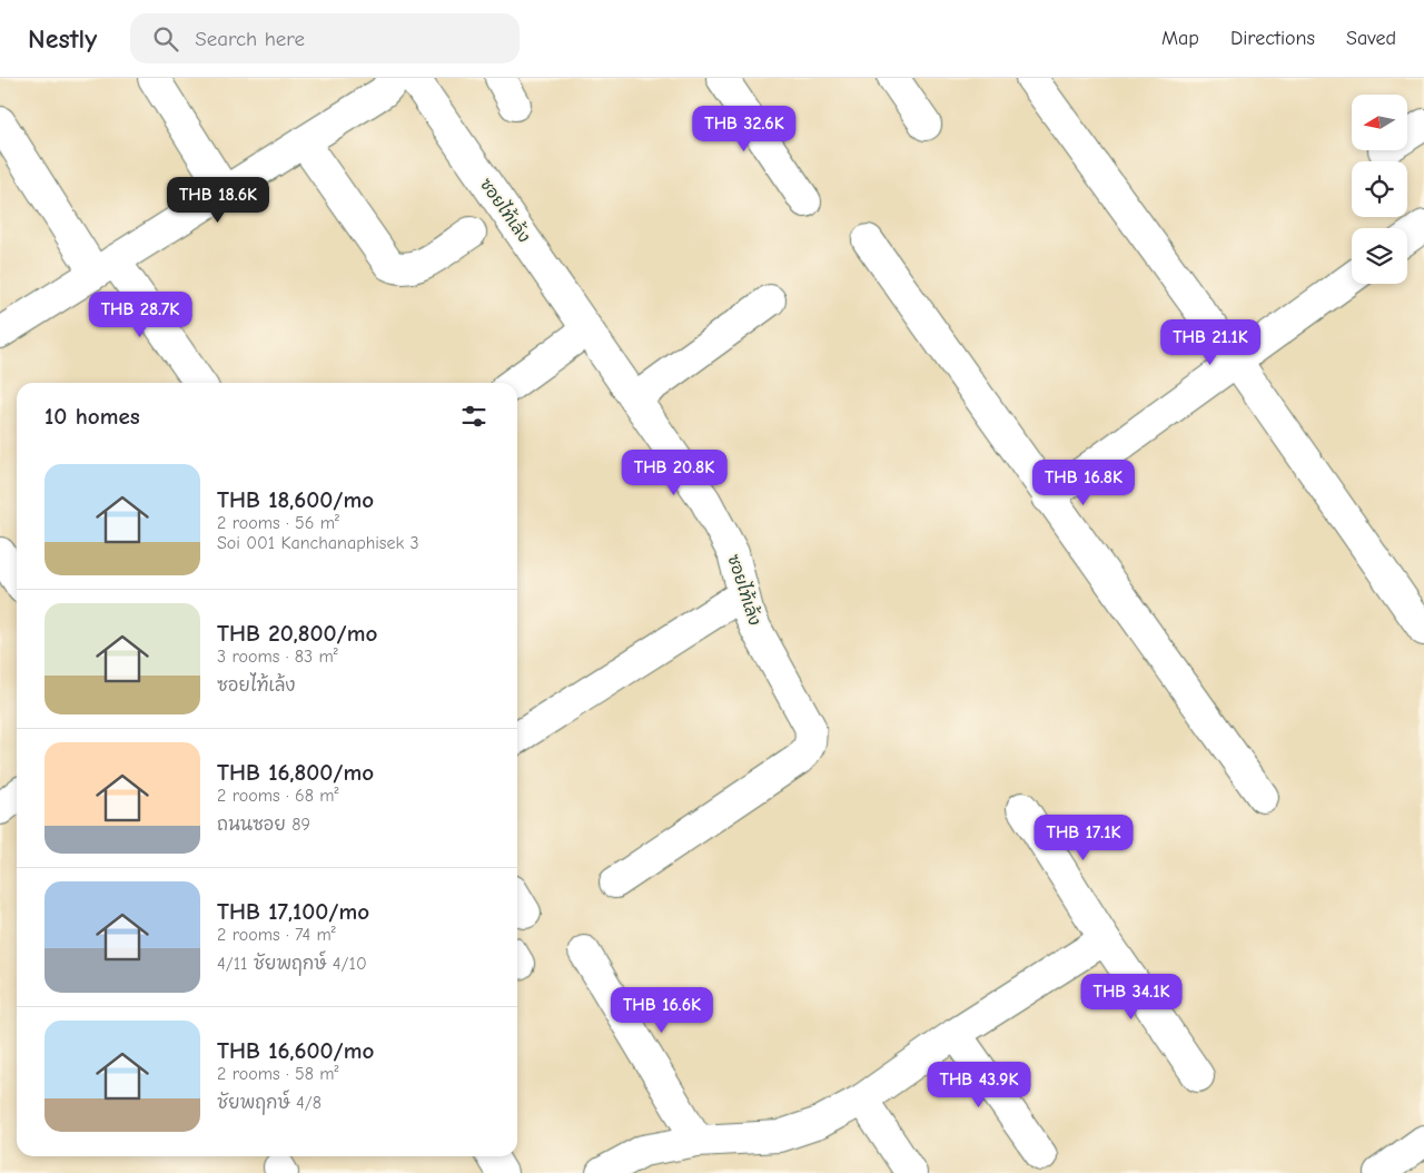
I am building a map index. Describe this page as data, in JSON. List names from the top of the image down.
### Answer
{
  "streets": {
    "street": ["ซอยไท้เล้ง"]
  },
  "north": "left",
  "page": {
    "header": "Nestly",
    "search": "Search here",
    "nav": ["Map", "Directions", "Saved"],
    "price": [
      "THB 32.6K",
      "THB 18.6K",
      "THB 28.7K",
      "THB 21.1K",
      "THB 20.8K",
      "THB 16.8K",
      "THB 17.1K",
      "THB 34.1K",
      "THB 16.6K",
      "THB 43.9K"
    ],
    "heading": "10 homes",
    "list": [
      {
        "name": "THB 18,600/mo",
        "note": "2 rooms · 56 m² · Soi 001 Kanchanaphisek 3"
      },
      {
        "name": "THB 20,800/mo",
        "note": "3 rooms · 83 m² · ซอยไท้เล้ง"
      },
      {
        "name": "THB 16,800/mo",
        "note": "2 rooms · 68 m² · ถนนซอย 89"
      },
      {
        "name": "THB 17,100/mo",
        "note": "2 rooms · 74 m² · 4/11 ชัยพฤกษ์ 4/10"
      },
      {
        "name": "THB 16,600/mo",
        "note": "2 rooms · 58 m² · ชัยพฤกษ์ 4/8"
      }
    ]
  }
}
